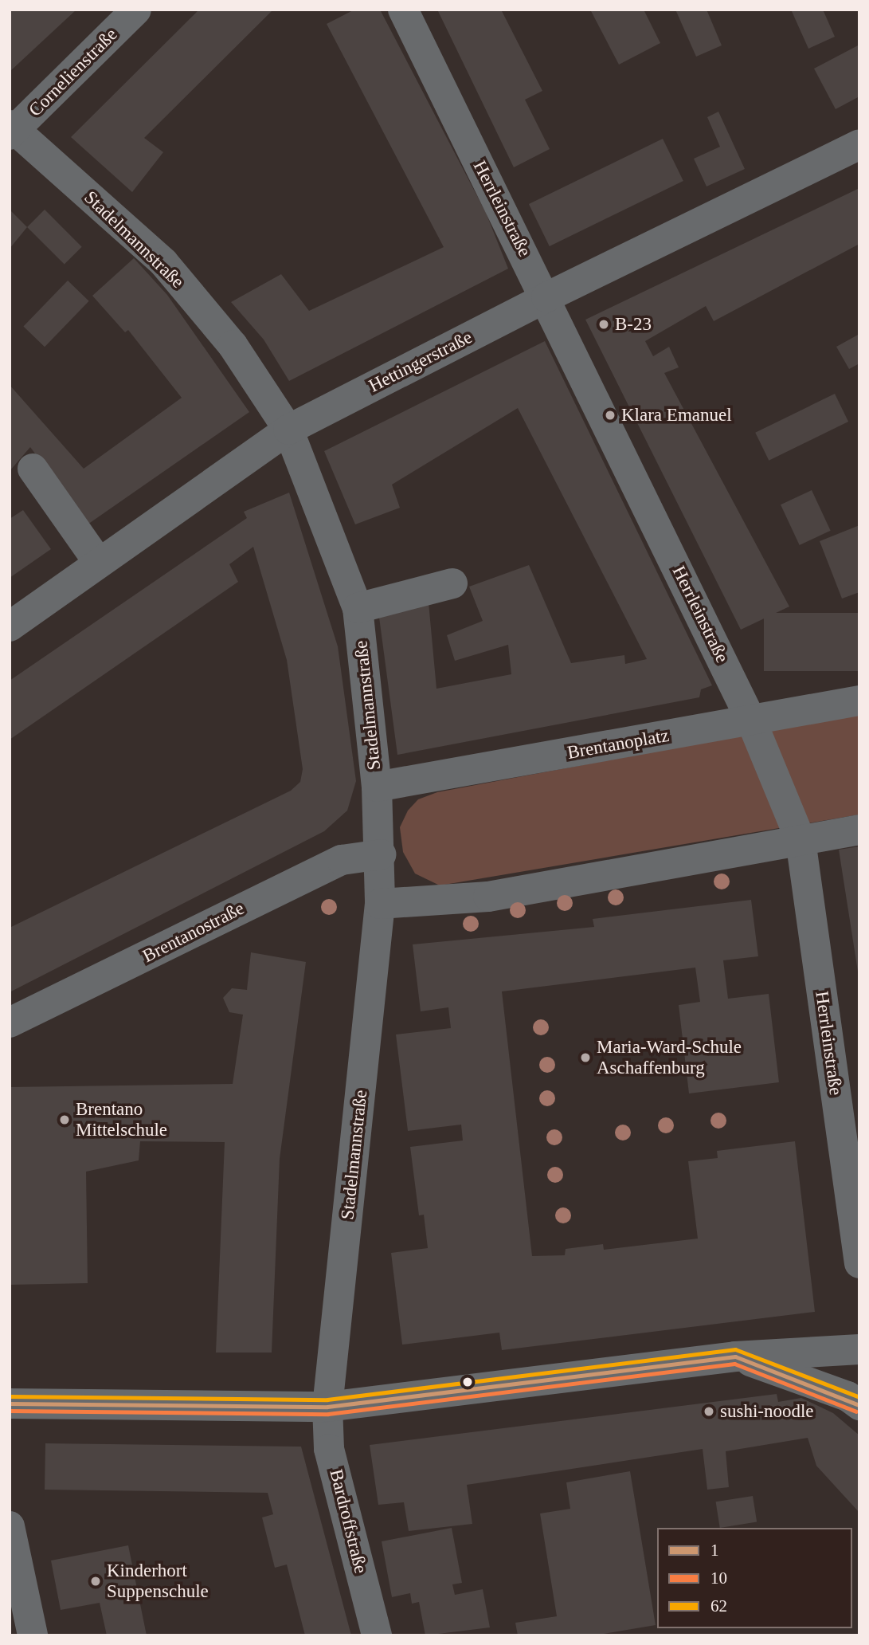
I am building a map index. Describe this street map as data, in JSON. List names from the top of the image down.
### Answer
{
  "streets": {
    "street": [
      "Cornelienstraße",
      "Herrleinstraße",
      "Stadelmannstraße",
      "Hettingerstraße",
      "Brentanoplatz",
      "Brentanostraße",
      "Bardroffstraße"
    ]
  },
  "crossings": [
    ["Cornelienstraße", "Stadelmannstraße"],
    ["Herrleinstraße", "Hettingerstraße"],
    ["Herrleinstraße", "Brentanoplatz"],
    ["Stadelmannstraße", "Hettingerstraße"],
    ["Stadelmannstraße", "Brentanoplatz"],
    ["Stadelmannstraße", "Brentanostraße"],
    ["Stadelmannstraße", "Bardroffstraße"]
  ],
  "places": [
    "B-23",
    "Klara Emanuel",
    "Maria-Ward-Schule Aschaffenburg",
    "Brentano Mittelschule",
    "sushi-noodle",
    "Kinderhort Suppenschule"
  ],
  "lines": ["transit line 62", "transit line 1", "transit line 10"],
  "legend": ["1", "10", "62"]
}
